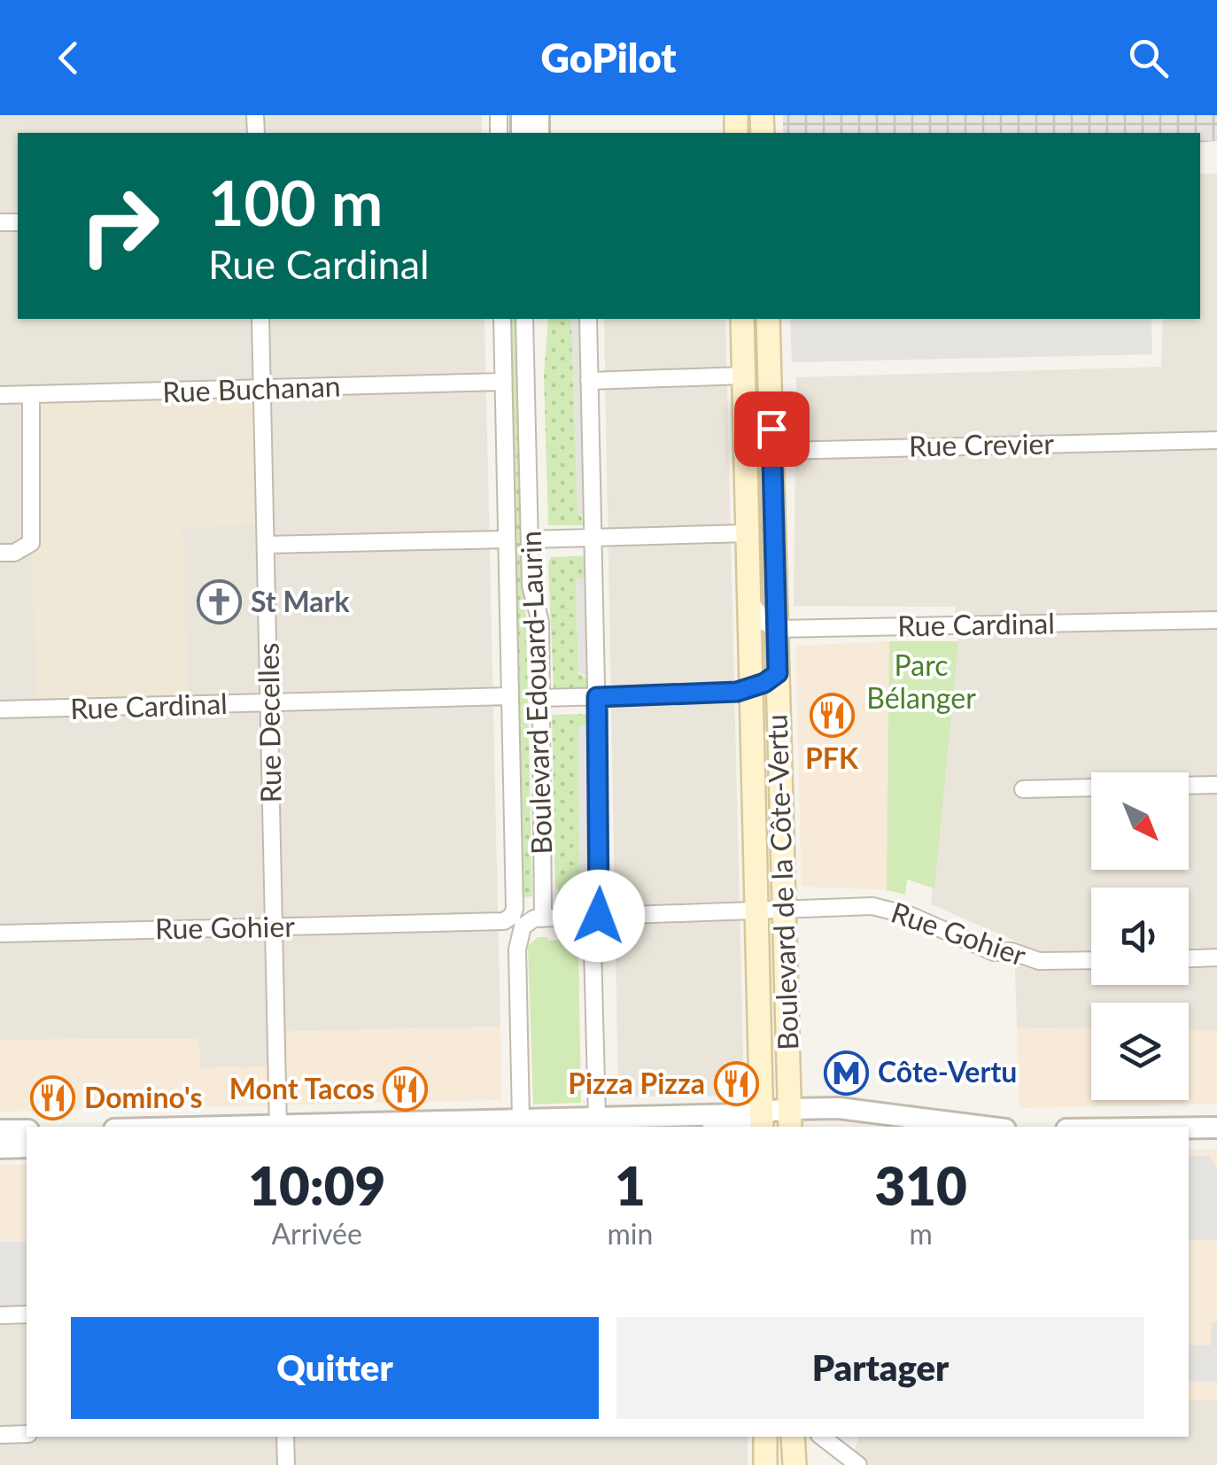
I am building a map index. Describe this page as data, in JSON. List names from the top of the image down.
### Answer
{
  "streets": {
    "main road": ["Boulevard de la Côte-Vertu"],
    "street": [
      "Rue Buchanan",
      "Rue Crevier",
      "Rue Cardinal",
      "Boulevard Edouard-Laurin",
      "Rue Decelles",
      "Rue Gohier"
    ]
  },
  "crossings": [
    ["Rue Buchanan", "Boulevard Edouard-Laurin"],
    ["Rue Buchanan", "Rue Decelles"],
    ["Rue Crevier", "Boulevard de la Côte-Vertu"],
    ["Rue Cardinal", "Boulevard Edouard-Laurin"],
    ["Rue Cardinal", "Rue Decelles"],
    ["Rue Cardinal", "Boulevard de la Côte-Vertu"],
    ["Boulevard Edouard-Laurin", "Rue Gohier"],
    ["Rue Decelles", "Rue Gohier"],
    ["Boulevard de la Côte-Vertu", "Rue Gohier"]
  ],
  "parks": ["Parc Bélanger"],
  "places": {
    "church": ["St Mark"],
    "restaurant": [
      "PFK",
      "Pizza Pizza",
      "Mont Tacos",
      "Domino's"
    ],
    "metro station": ["Côte-Vertu"]
  },
  "north": "bottom right",
  "page": {
    "header": "GoPilot",
    "turn": ["100 m", "Rue Cardinal"],
    "eta": [
      "10:09",
      "Arrivée",
      "1",
      "min",
      "310",
      "m"
    ],
    "buttons": ["Quitter", "Partager"]
  }
}
